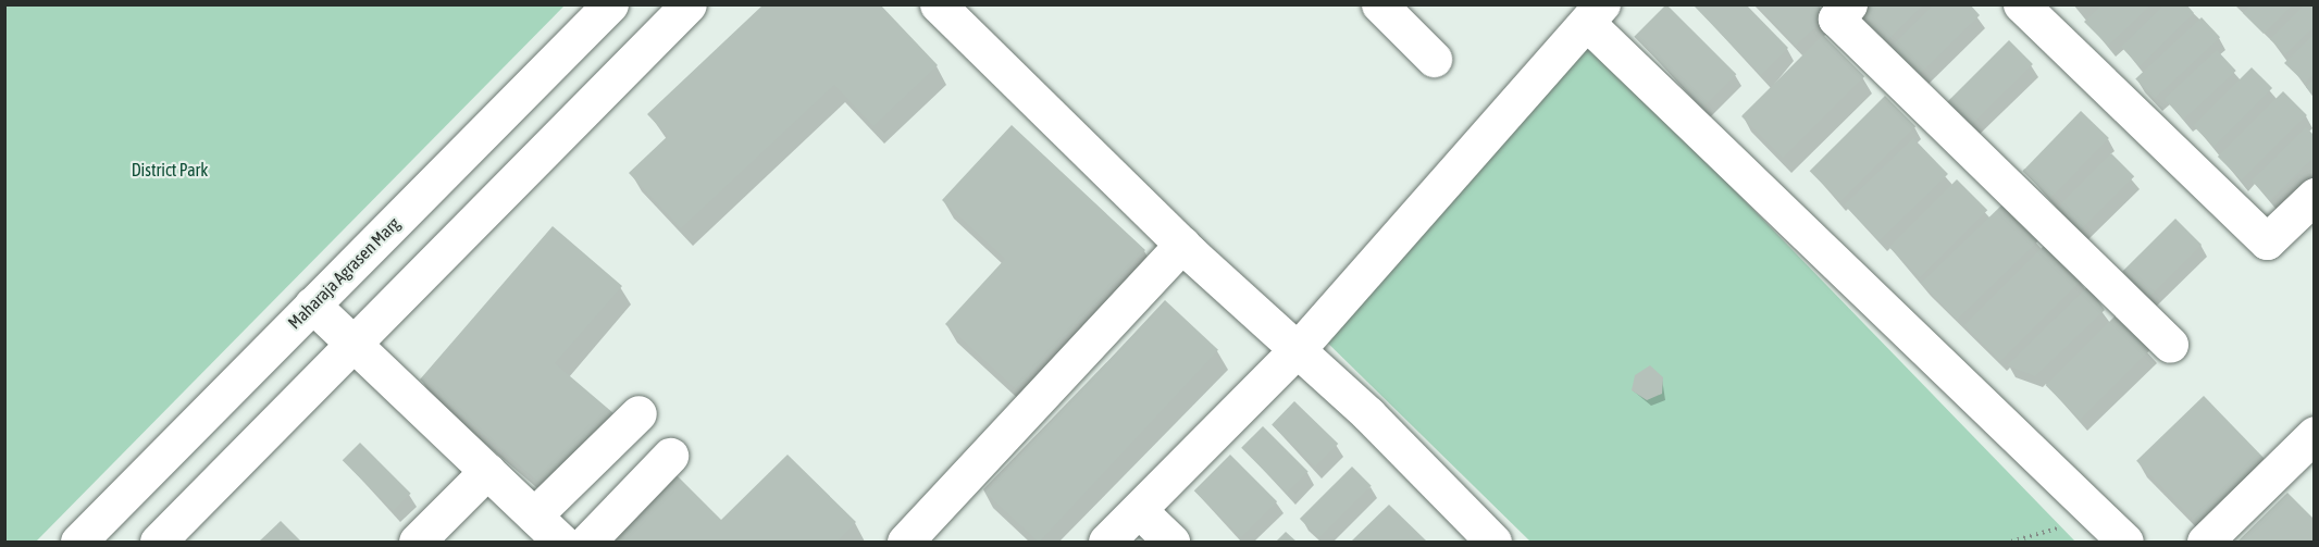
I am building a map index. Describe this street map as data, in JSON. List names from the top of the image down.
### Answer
{
  "streets": {
    "street": ["Maharaja Agrasen Marg"]
  },
  "parks": ["District Park"]
}
